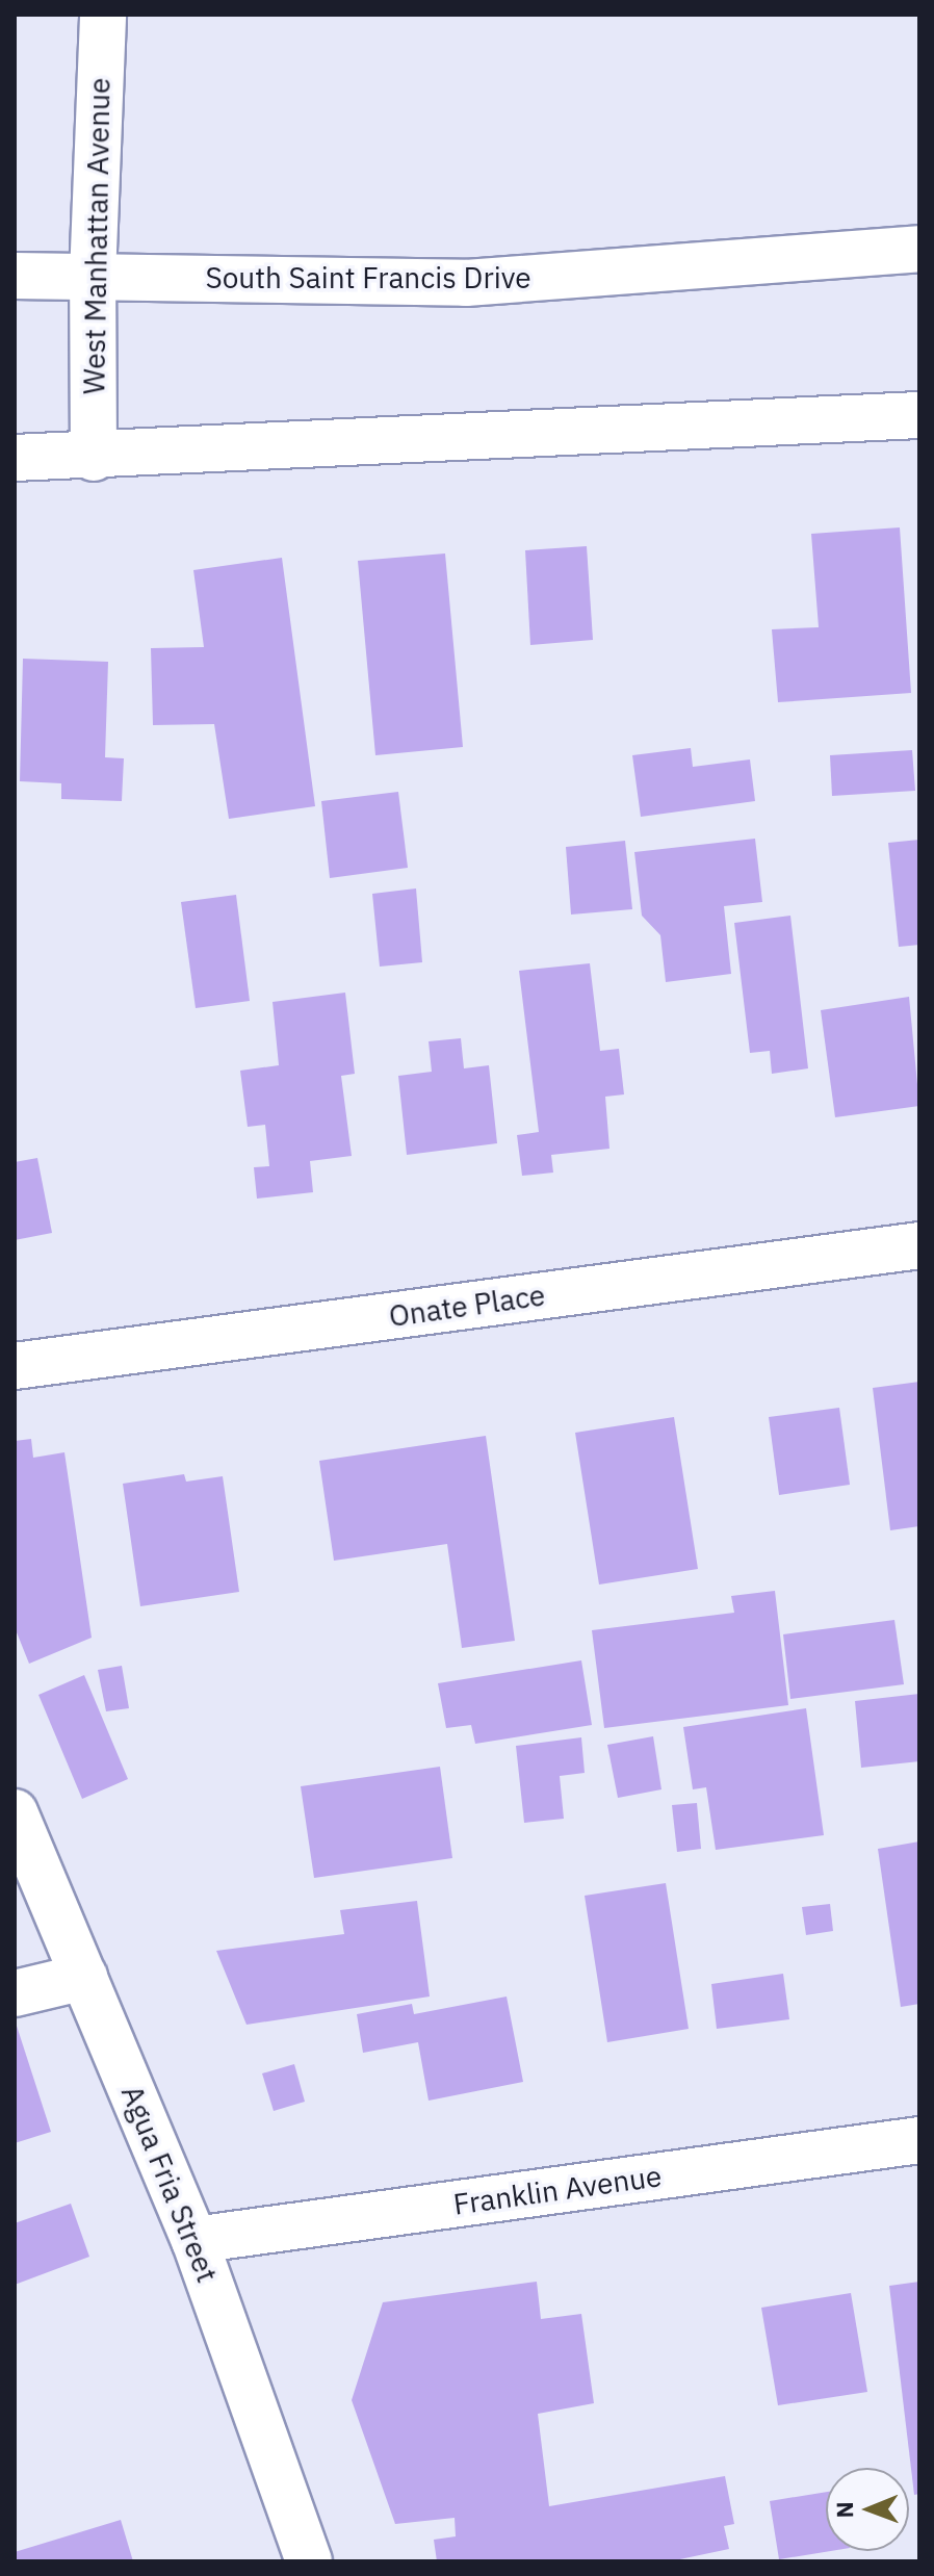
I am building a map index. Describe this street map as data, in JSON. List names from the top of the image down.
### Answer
{
  "streets": {
    "main road": [
      "West Manhattan Avenue",
      "South Saint Francis Drive",
      "Onate Place",
      "Agua Fria Street",
      "Franklin Avenue"
    ]
  },
  "crossings": [
    ["West Manhattan Avenue", "South Saint Francis Drive"],
    ["Agua Fria Street", "Franklin Avenue"]
  ],
  "north": "left"
}
